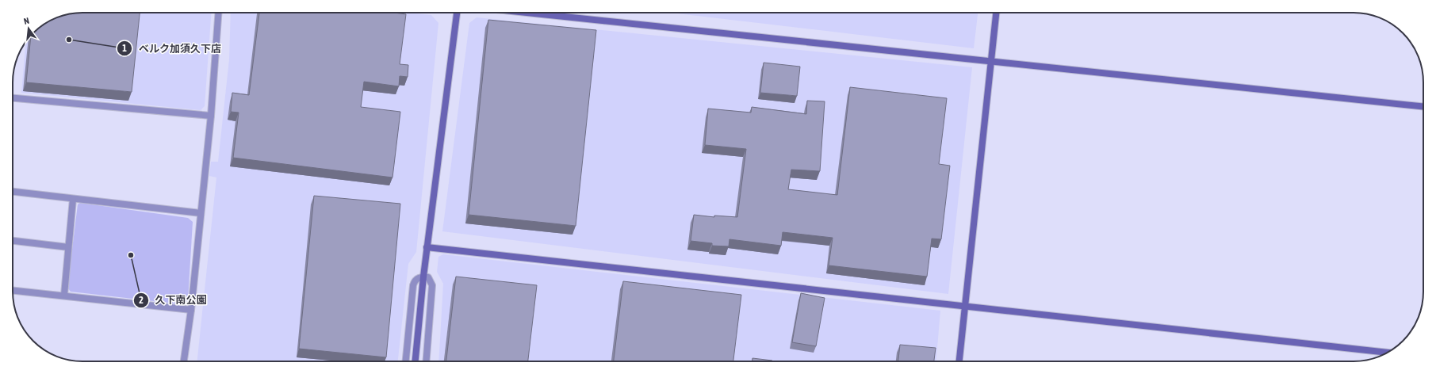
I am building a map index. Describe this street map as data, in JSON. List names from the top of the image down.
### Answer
{
  "places": ["ベルク加須久下店", "久下南公園"],
  "north": "top"
}
